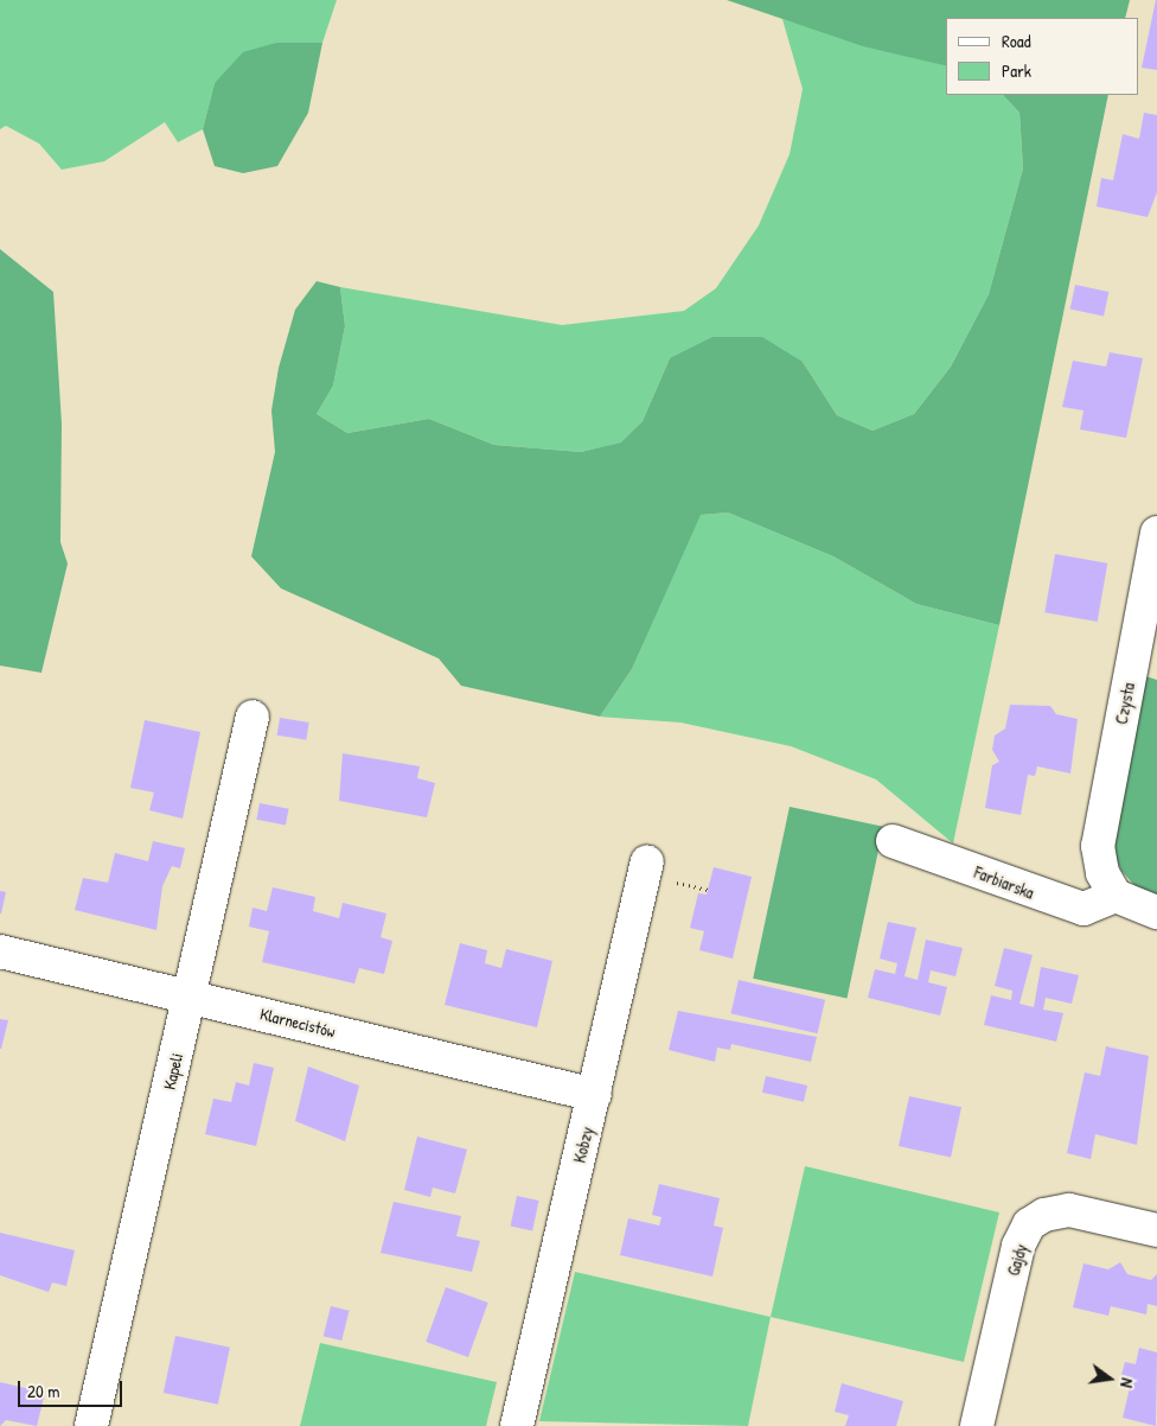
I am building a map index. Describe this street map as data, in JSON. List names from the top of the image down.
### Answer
{
  "streets": {
    "street": [
      "Czysta",
      "Farbiarska",
      "Klarnecistów",
      "Kapeli",
      "Kobzy",
      "Gajdy"
    ]
  },
  "crossings": [
    ["Czysta", "Farbiarska"],
    ["Klarnecistów", "Kapeli"],
    ["Klarnecistów", "Kobzy"]
  ],
  "legend": ["Road", "Park"],
  "scale_bar": "20 m",
  "north": "right"
}
